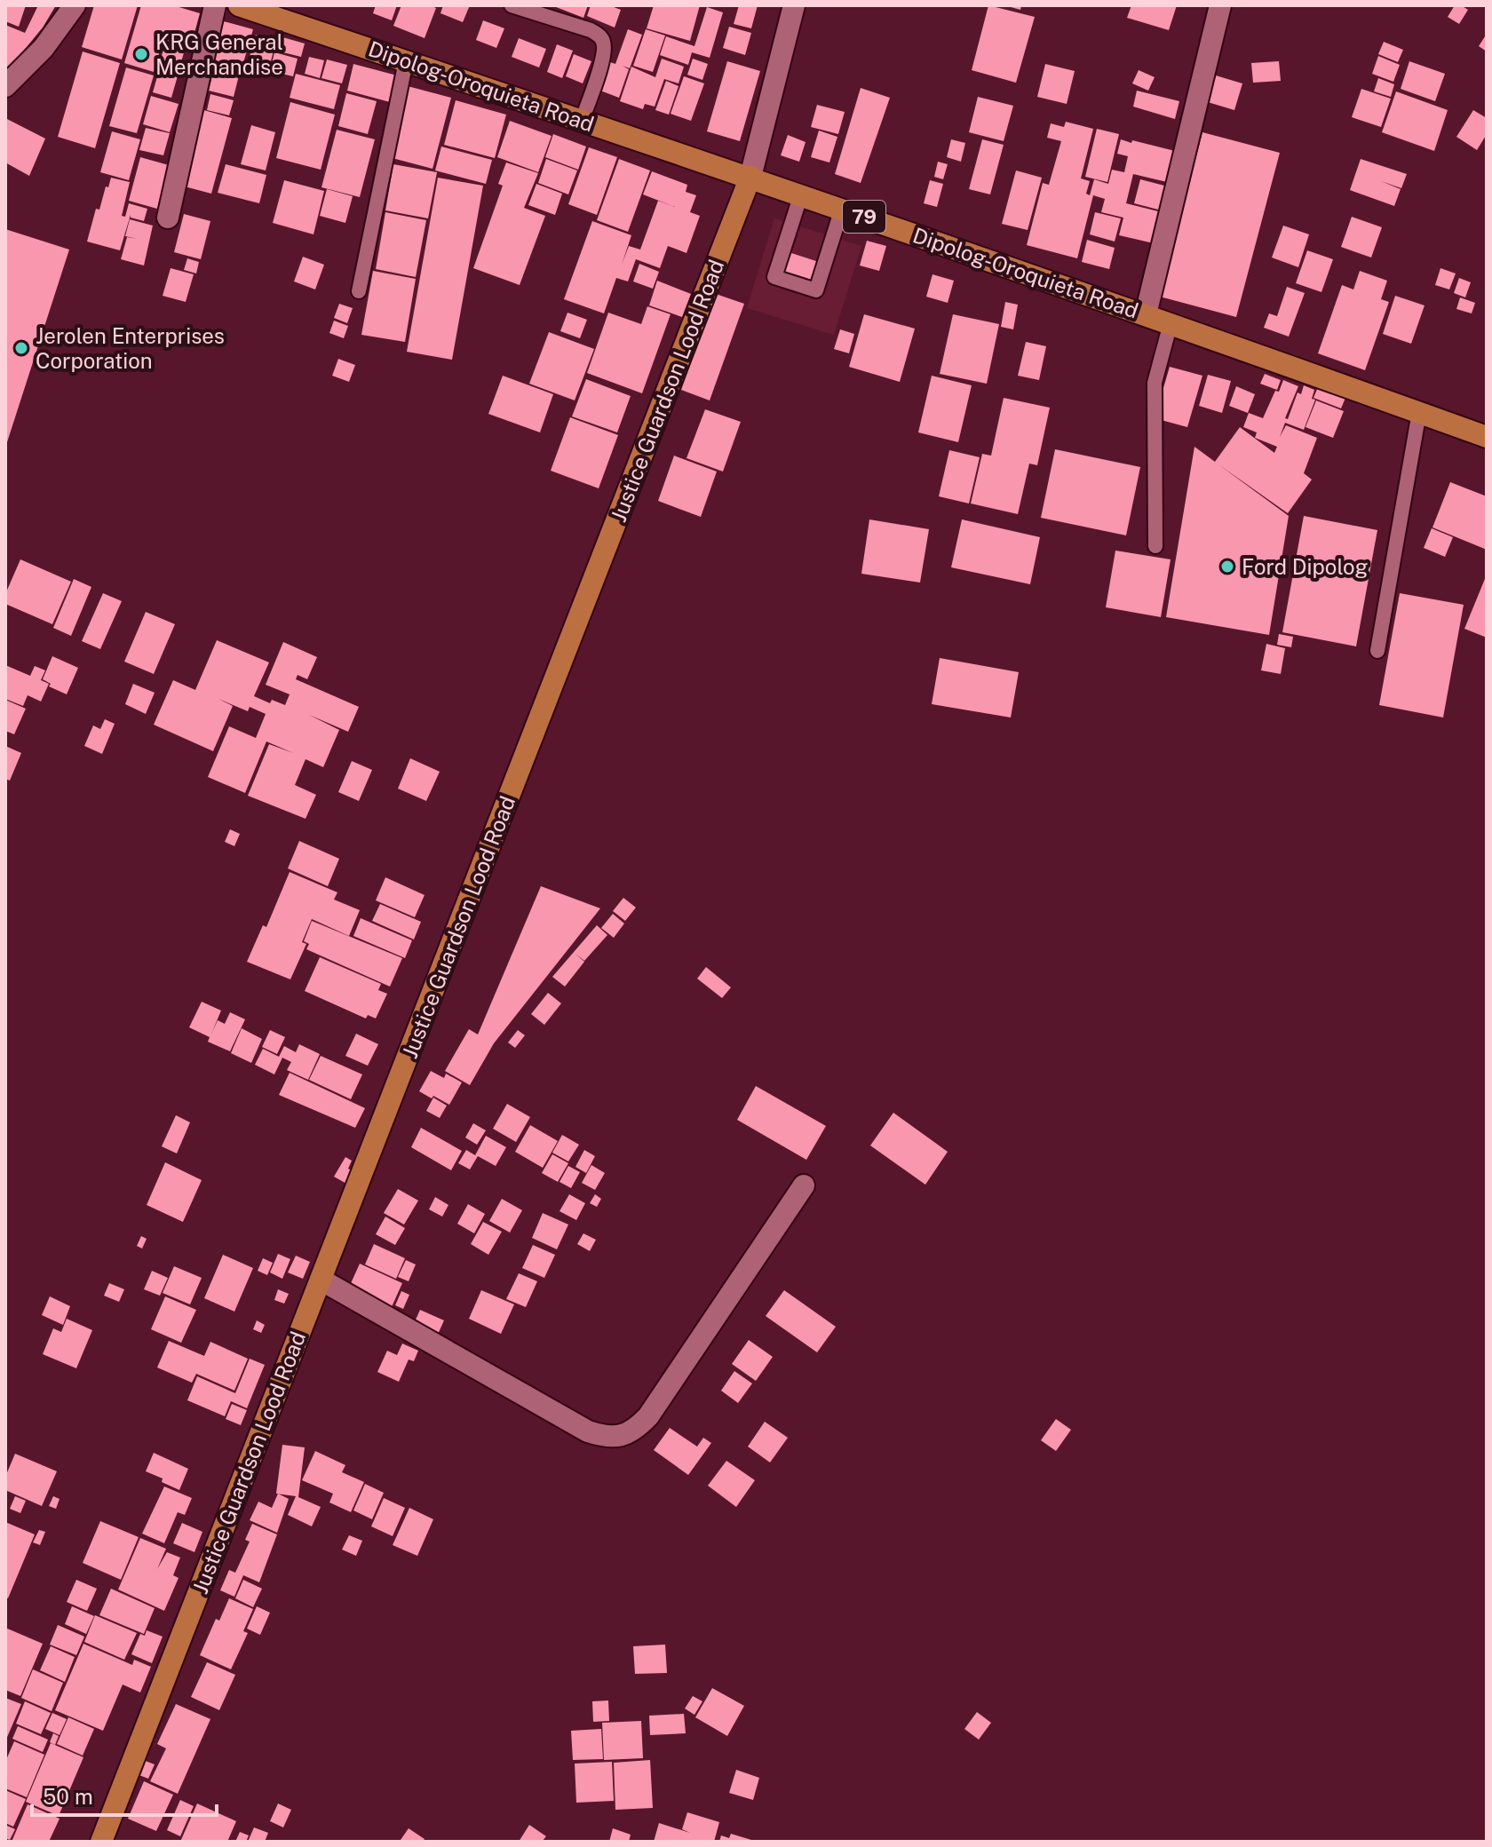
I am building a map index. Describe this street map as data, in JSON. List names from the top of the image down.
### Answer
{
  "streets": {
    "main road": ["Dipolog-Oroquieta Road", "79", "Justice Guardson Lood Road"]
  },
  "crossings": [
    ["Dipolog-Oroquieta Road", "Justice Guardson Lood Road"]
  ],
  "places": ["KRG General Merchandise", "Jerolen Enterprises Corporation", "Ford Dipolog"],
  "scale_bar": "50 m"
}
